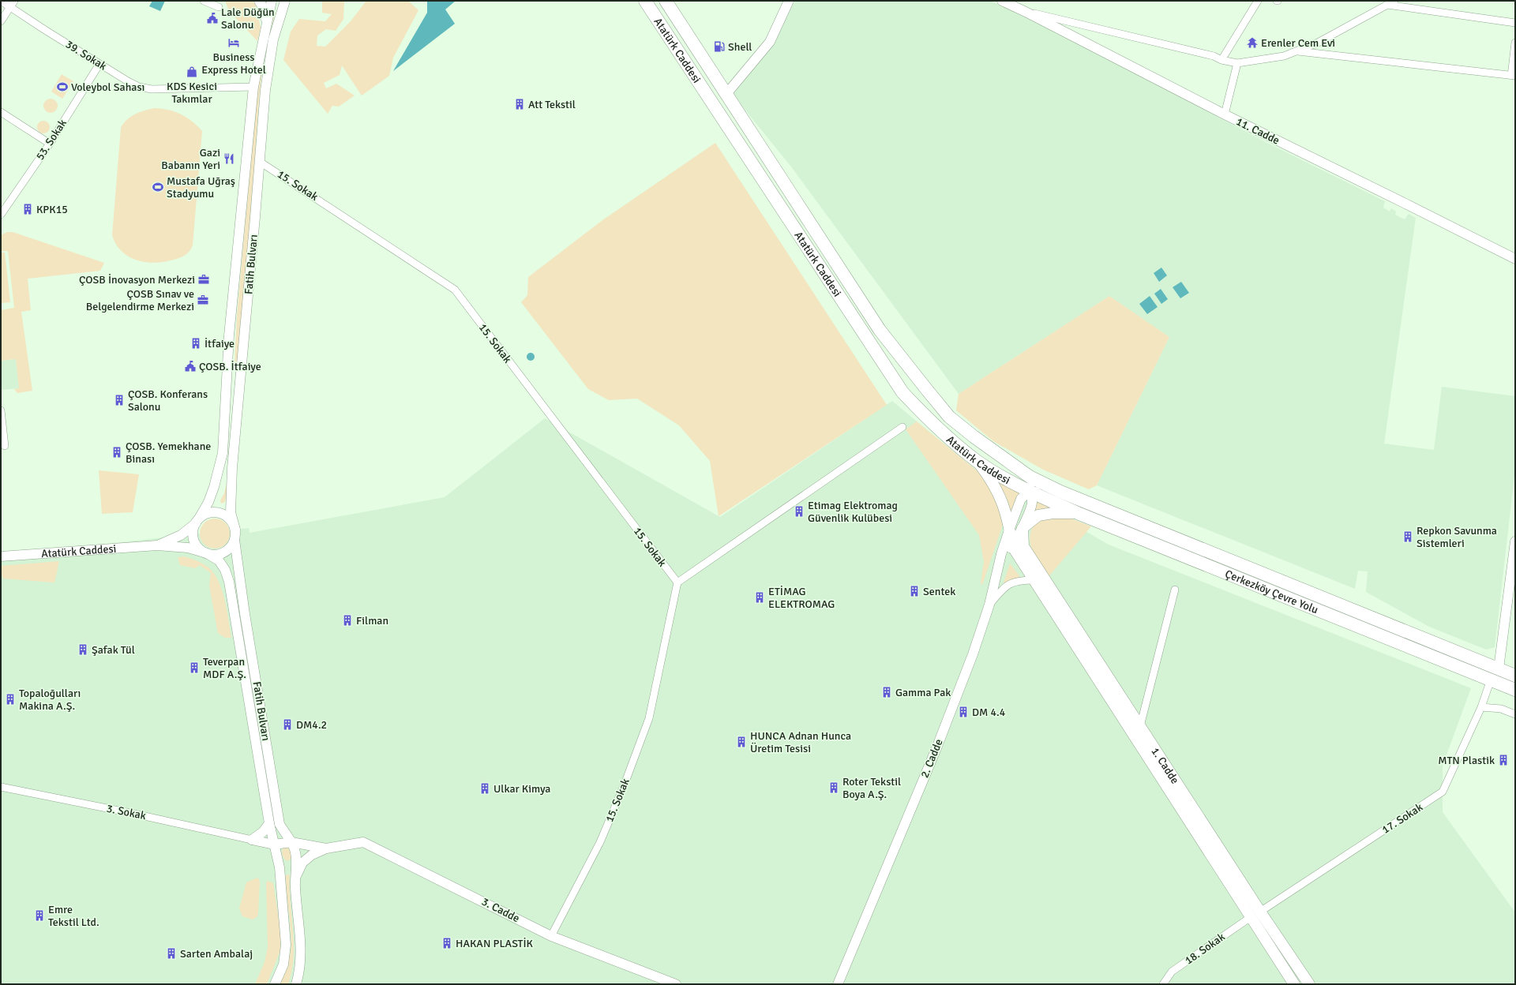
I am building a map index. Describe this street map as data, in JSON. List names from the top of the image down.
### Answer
{
  "streets": {
    "highway": ["Atatürk Caddesi", "Çerkezköy Çevre Yolu"],
    "main road": [
      "11. Cadde",
      "Fatih Bulvarı",
      "2. Cadde",
      "1. Cadde",
      "3. Cadde"
    ],
    "street": [
      "39. Sokak",
      "53. Sokak",
      "15. Sokak",
      "3. Sokak",
      "17. Sokak",
      "18. Sokak"
    ]
  },
  "crossings": [
    ["Atatürk Caddesi", "Çerkezköy Çevre Yolu"],
    ["Atatürk Caddesi", "2. Cadde"],
    ["39. Sokak", "53. Sokak"],
    ["39. Sokak", "Fatih Bulvarı"],
    ["15. Sokak", "Fatih Bulvarı"],
    ["15. Sokak", "3. Cadde"],
    ["Çerkezköy Çevre Yolu", "2. Cadde"],
    ["Çerkezköy Çevre Yolu", "17. Sokak"],
    ["1. Cadde", "17. Sokak"],
    ["1. Cadde", "18. Sokak"]
  ],
  "places": {
    "public building": ["Lale Düğün Salonu", "ÇOSB. İtfaiye"],
    "hotel": ["Business Express Hotel"],
    "temple": ["Erenler Cem Evi"],
    "fuel station": ["Shell"],
    "shop": ["KDS Kesici Takımlar"],
    "sports": ["Voleybol Sahası", "Mustafa Uğraş Stadyumu"],
    "building": [
      "Att Tekstil",
      "KPK15",
      "İtfaiye",
      "ÇOSB. Konferans Salonu",
      "ÇOSB. Yemekhane Binası",
      "Etimag Elektromag Güvenlik Kulübesi",
      "Repkon Savunma Sistemleri",
      "Sentek",
      "ETİMAG ELEKTROMAG",
      "Filman",
      "Şafak Tül",
      "Teverpan MDF A.Ş.",
      "Gamma Pak",
      "Topaloğulları Makina A.Ş.",
      "DM 4.4",
      "DM4.2",
      "HUNCA Adnan Hunca Üretim Tesisi",
      "MTN Plastik",
      "Roter Tekstil Boya A.Ş.",
      "Ulkar Kimya",
      "Emre Tekstil Ltd.",
      "HAKAN PLASTİK",
      "Sarten Ambalaj"
    ],
    "restaurant": ["Gazi Babanın Yeri"],
    "office": ["ÇOSB İnovasyon Merkezi", "ÇOSB Sınav ve Belgelendirme Merkezi"]
  }
}
